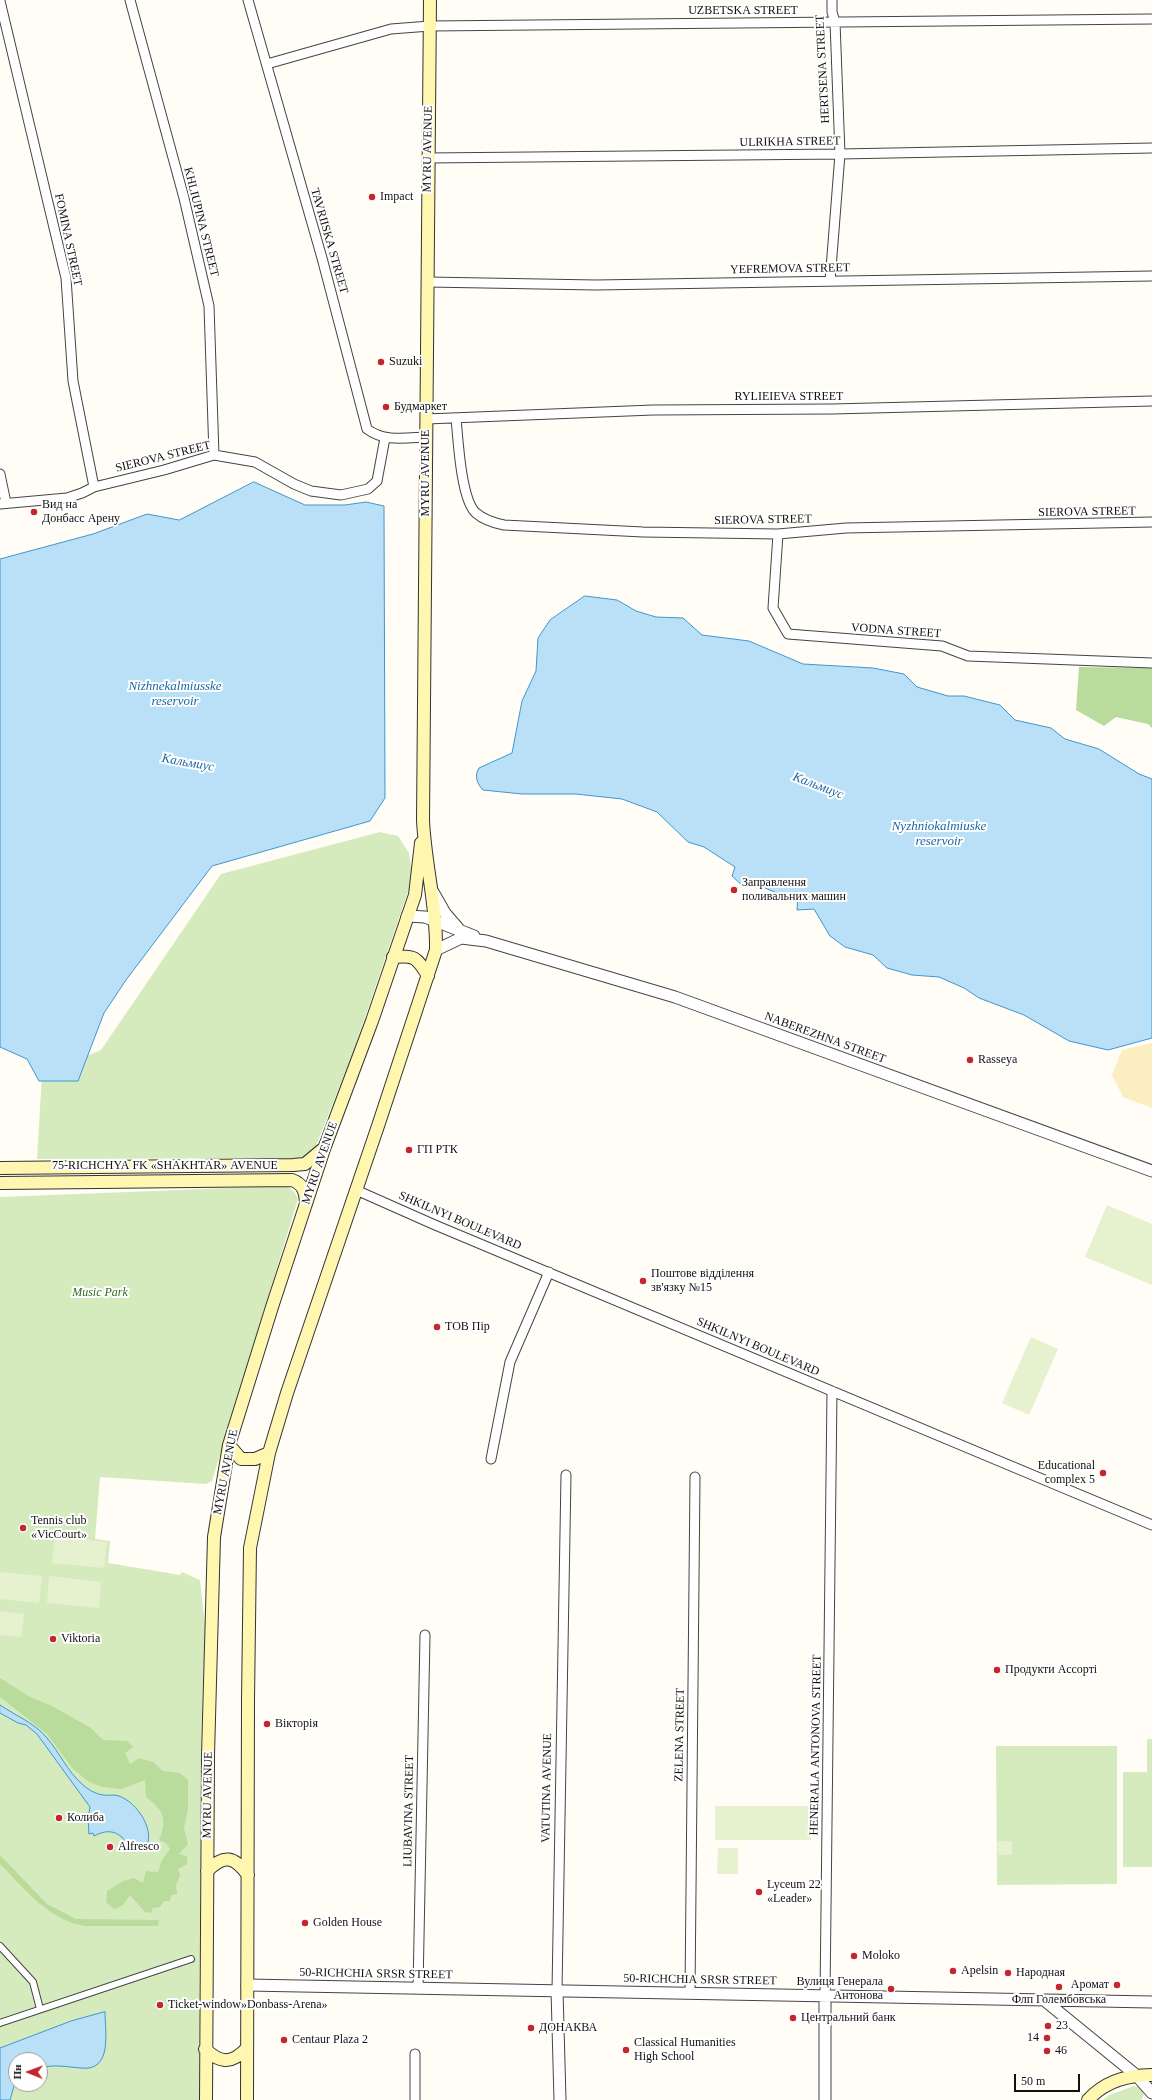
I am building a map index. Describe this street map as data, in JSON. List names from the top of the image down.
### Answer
{
  "streets": {
    "main road": ["MYRU AVENUE", "75-RICHCHYA FK «SHAKHTAR» AVENUE"],
    "street": [
      "UZBETSKA STREET",
      "HERTSENA STREET",
      "ULRIKHA STREET",
      "KHLIUPINA STREET",
      "FOMINA STREET",
      "TAVRIISKA STREET",
      "YEFREMOVA STREET",
      "RYLIEIEVA STREET",
      "SIEROVA STREET",
      "VODNA STREET",
      "NABEREZHNA STREET",
      "SHKILNYI BOULEVARD",
      "ZELENA STREET",
      "HENERALA ANTONOVA STREET",
      "VATUTINA AVENUE",
      "LIUBAVINA STREET",
      "50-RICHCHIA SRSR STREET"
    ]
  },
  "crossings": [
    ["UZBETSKA STREET", "HERTSENA STREET"],
    ["UZBETSKA STREET", "MYRU AVENUE"],
    ["UZBETSKA STREET", "TAVRIISKA STREET"],
    ["HERTSENA STREET", "ULRIKHA STREET"],
    ["HERTSENA STREET", "YEFREMOVA STREET"],
    ["ULRIKHA STREET", "MYRU AVENUE"],
    ["MYRU AVENUE", "TAVRIISKA STREET"],
    ["MYRU AVENUE", "YEFREMOVA STREET"],
    ["MYRU AVENUE", "RYLIEIEVA STREET"],
    ["MYRU AVENUE", "75-RICHCHYA FK «SHAKHTAR» AVENUE"],
    ["MYRU AVENUE", "SHKILNYI BOULEVARD"],
    ["MYRU AVENUE", "50-RICHCHIA SRSR STREET"],
    ["KHLIUPINA STREET", "SIEROVA STREET"],
    ["FOMINA STREET", "SIEROVA STREET"],
    ["TAVRIISKA STREET", "SIEROVA STREET"],
    ["RYLIEIEVA STREET", "SIEROVA STREET"],
    ["SIEROVA STREET", "VODNA STREET"],
    ["SHKILNYI BOULEVARD", "HENERALA ANTONOVA STREET"],
    ["ZELENA STREET", "50-RICHCHIA SRSR STREET"],
    ["HENERALA ANTONOVA STREET", "50-RICHCHIA SRSR STREET"],
    ["VATUTINA AVENUE", "50-RICHCHIA SRSR STREET"],
    ["LIUBAVINA STREET", "50-RICHCHIA SRSR STREET"]
  ],
  "water": ["Nizhnekalmiusske reservoir", "Кальмиус", "Nyzhniokalmiuske reservoir"],
  "parks": ["Music Park"],
  "places": [
    "Impact",
    "Suzuki",
    "Будмаркет",
    "Вид на Донбасс Арену",
    "Заправлення поливальних машин",
    "Rasseya",
    "ГП РТК",
    "Поштове відділення зв'язку №15",
    "ТОВ Пір",
    "Educational complex 5",
    "Tennis club «VicCourt»",
    "Viktoria",
    "Продукти Ассорті",
    "Вікторія",
    "Колиба",
    "Alfresco",
    "Lyceum 22 «Leader»",
    "Golden House",
    "Moloko",
    "Apelsin",
    "Народная",
    "Аромат",
    "Флп Голембовська",
    "Вулиця Генерала Антонова",
    "Ticket-window»Donbass-Arena»",
    "Центральний банк",
    "23",
    "ДОНАКВА",
    "14",
    "Centaur Plaza 2",
    "Classical Humanities High School",
    "46"
  ],
  "scale_bar": "50 m",
  "north": "left"
}
